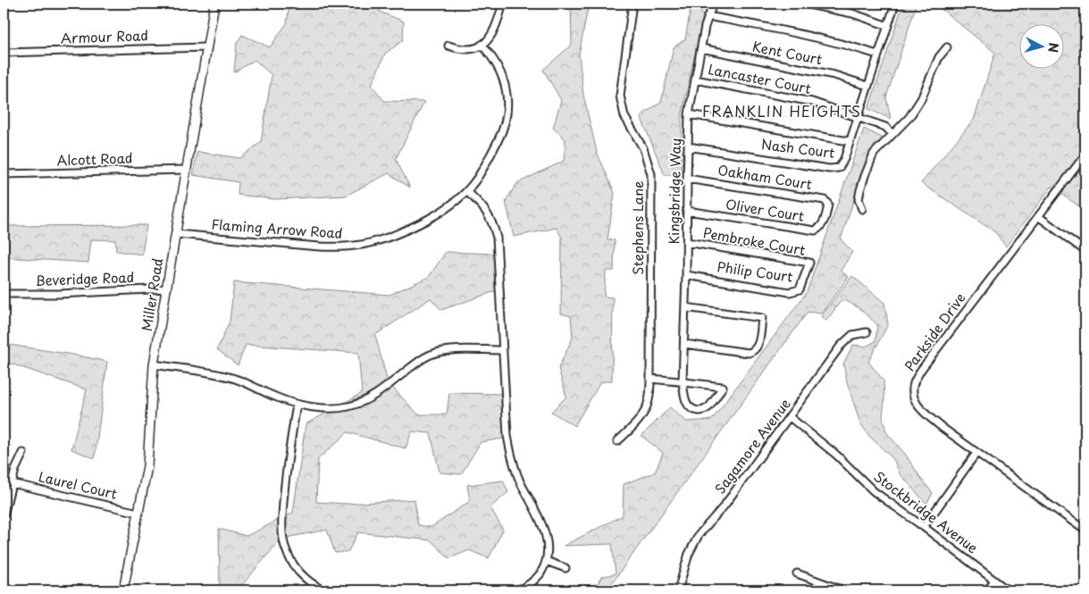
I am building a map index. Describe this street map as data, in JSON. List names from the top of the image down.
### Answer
{
  "streets": {
    "street": [
      "Armour Road",
      "Kent Court",
      "Lancaster Court",
      "Nash Court",
      "Alcott Road",
      "Oakham Court",
      "Kingsbridge Way",
      "Oliver Court",
      "Stephens Lane",
      "Flaming Arrow Road",
      "Pembroke Court",
      "Philip Court",
      "Beveridge Road",
      "Miller Road",
      "Parkside Drive",
      "Sagamore Avenue",
      "Laurel Court",
      "Stockbridge Avenue"
    ]
  },
  "crossings": [
    ["Armour Road", "Miller Road"],
    ["Kent Court", "Nash Court"],
    ["Kent Court", "Kingsbridge Way"],
    ["Lancaster Court", "Nash Court"],
    ["Lancaster Court", "Kingsbridge Way"],
    ["Nash Court", "Kingsbridge Way"],
    ["Alcott Road", "Miller Road"],
    ["Oakham Court", "Kingsbridge Way"],
    ["Oakham Court", "Oliver Court"],
    ["Kingsbridge Way", "Oliver Court"],
    ["Kingsbridge Way", "Pembroke Court"],
    ["Kingsbridge Way", "Philip Court"],
    ["Flaming Arrow Road", "Miller Road"],
    ["Pembroke Court", "Philip Court"],
    ["Beveridge Road", "Miller Road"],
    ["Miller Road", "Laurel Court"],
    ["Sagamore Avenue", "Stockbridge Avenue"]
  ],
  "districts": ["FRANKLIN HEIGHTS"],
  "north": "right"
}
